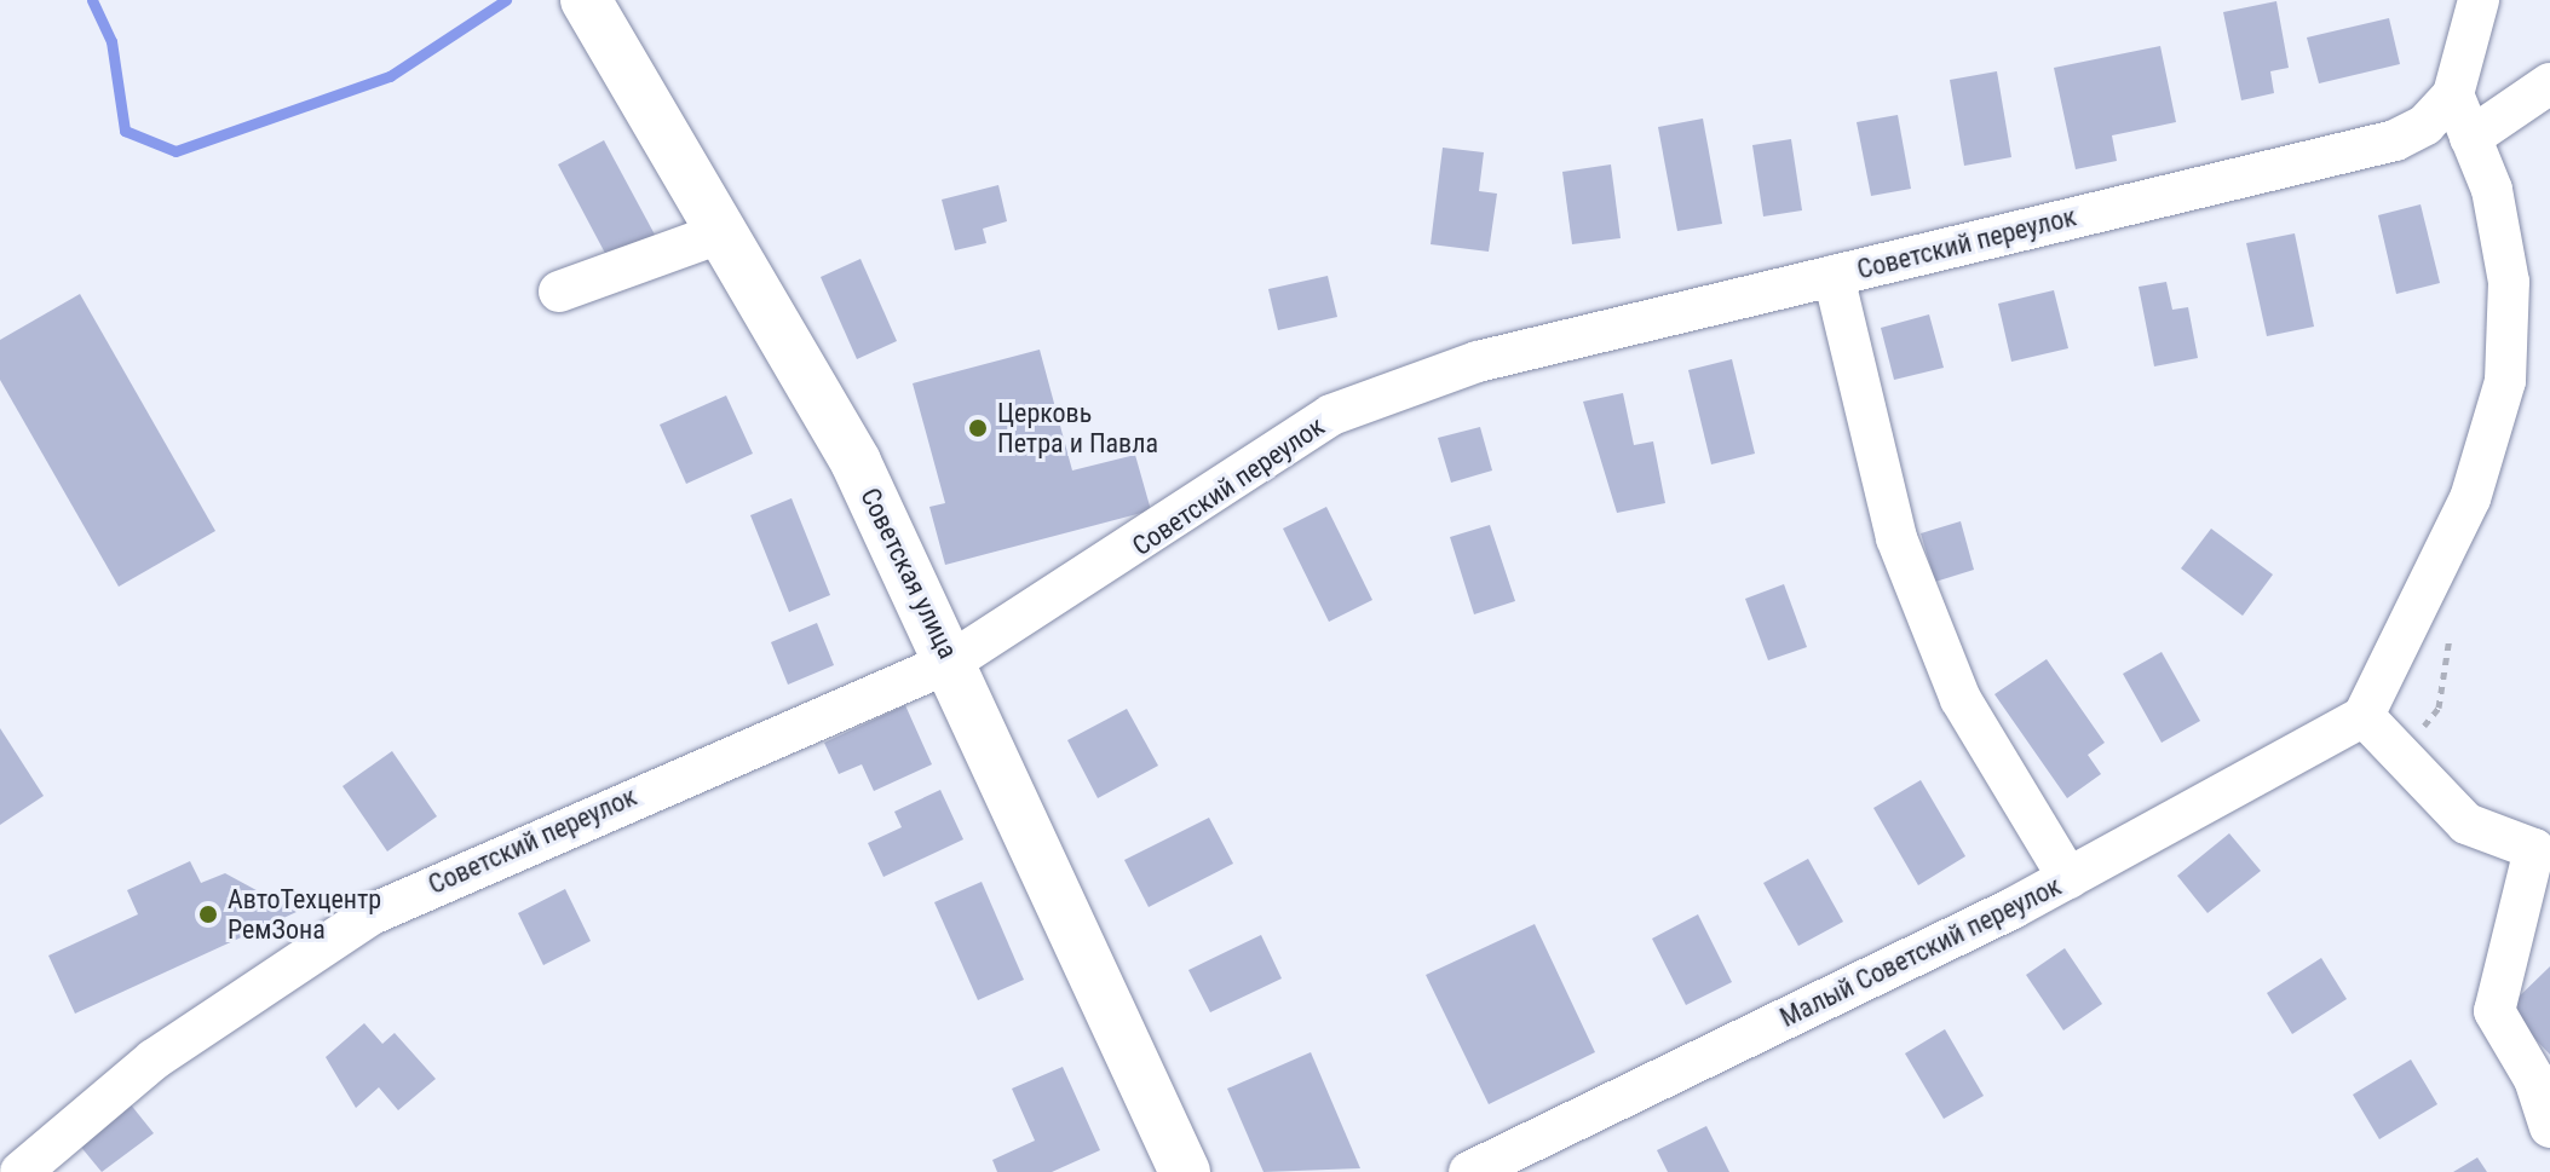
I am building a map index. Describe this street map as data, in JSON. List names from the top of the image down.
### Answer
{
  "streets": {
    "main road": ["Советская улица"],
    "street": ["Советский переулок", "Малый Советский переулок"]
  },
  "crossings": [
    ["Советский переулок", "Советская улица"]
  ],
  "places": ["Церковь Петра и Павла", "АвтоТехцентр РемЗона"]
}
